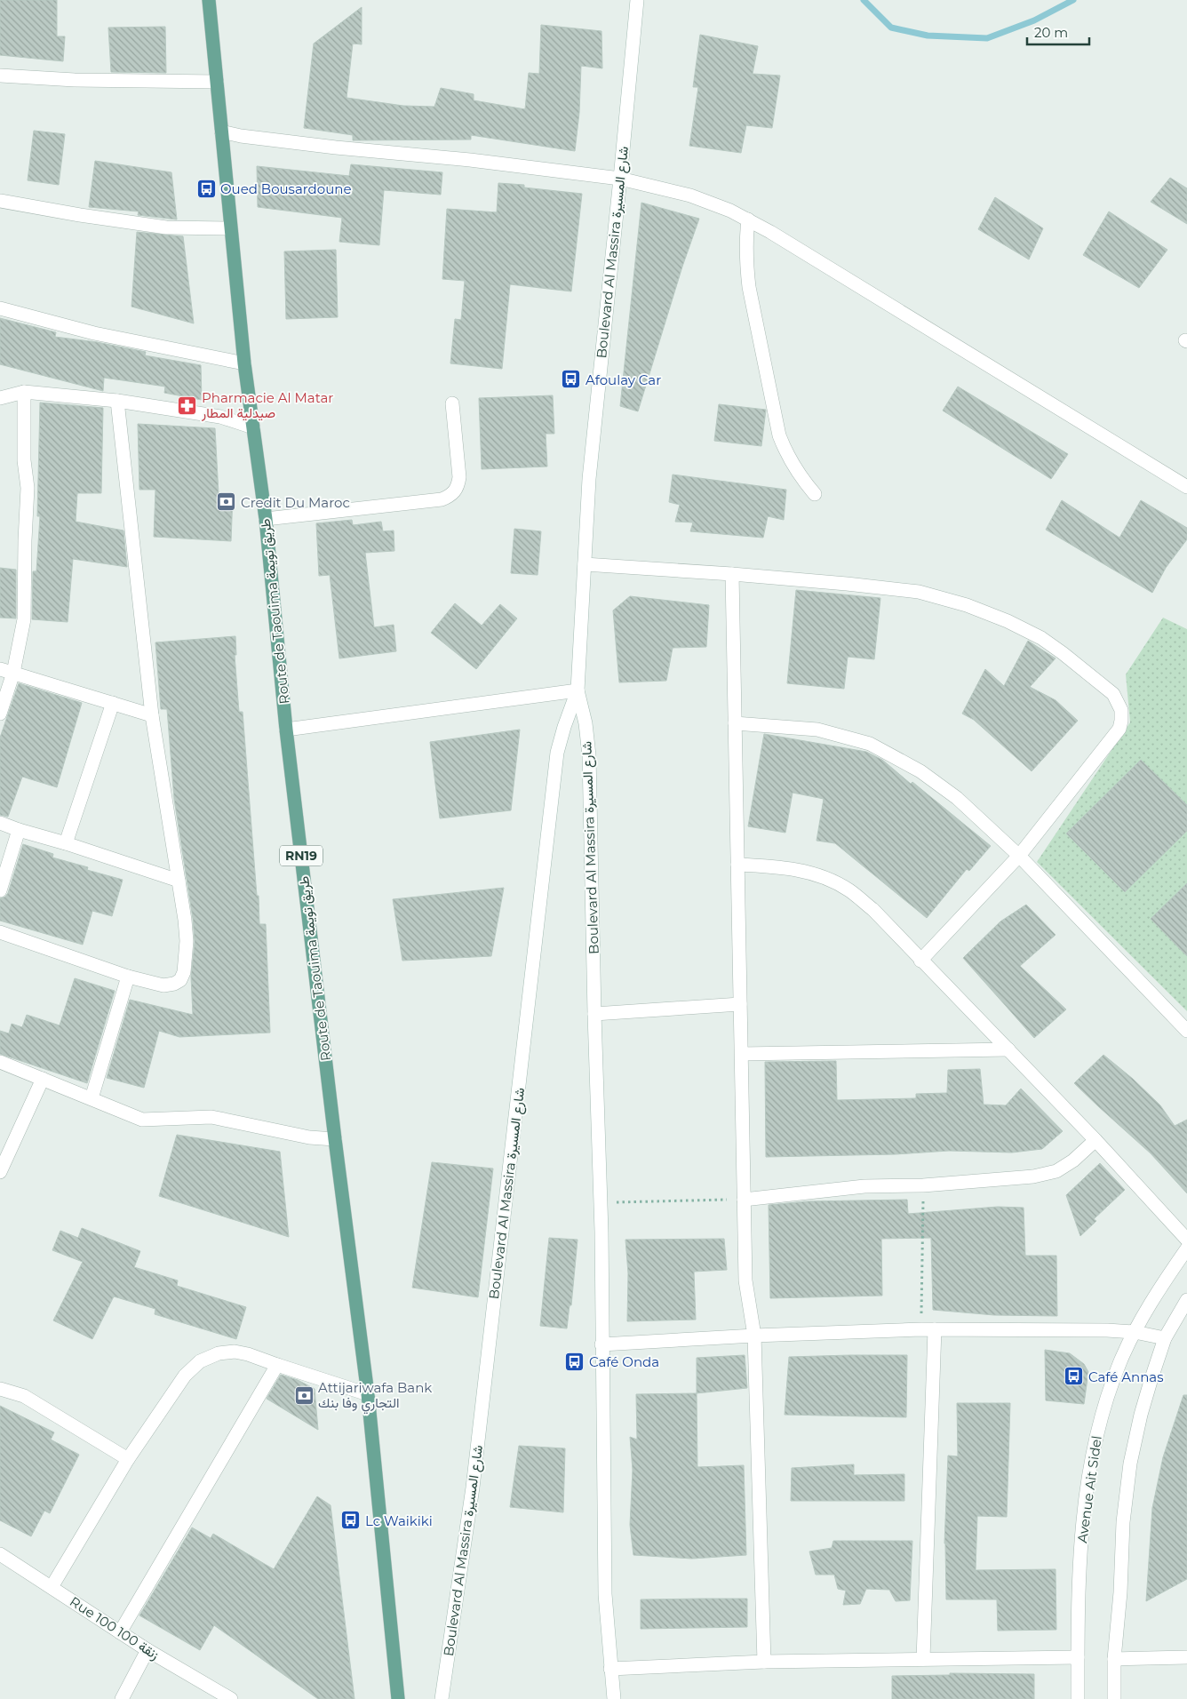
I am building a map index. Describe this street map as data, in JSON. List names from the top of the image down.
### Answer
{
  "streets": {
    "main road": ["Route de Taouima طريق تويمة", "RN19"],
    "street": ["Boulevard Al Massira شارع المسيرة", "Avenue Ait Sidel", "Rue 100 زنقة 100"]
  },
  "places": {
    "bus stop": [
      "Oued Bousardoune",
      "Afoulay Car",
      "Café Onda",
      "Café Annas",
      "Lc Waikiki"
    ],
    "pharmacy": ["Pharmacie Al Matar صيدلية المطار"],
    "bank": ["Credit Du Maroc", "Attijariwafa Bank التجاري وفا بنك"]
  },
  "scale_bar": "20 m"
}
